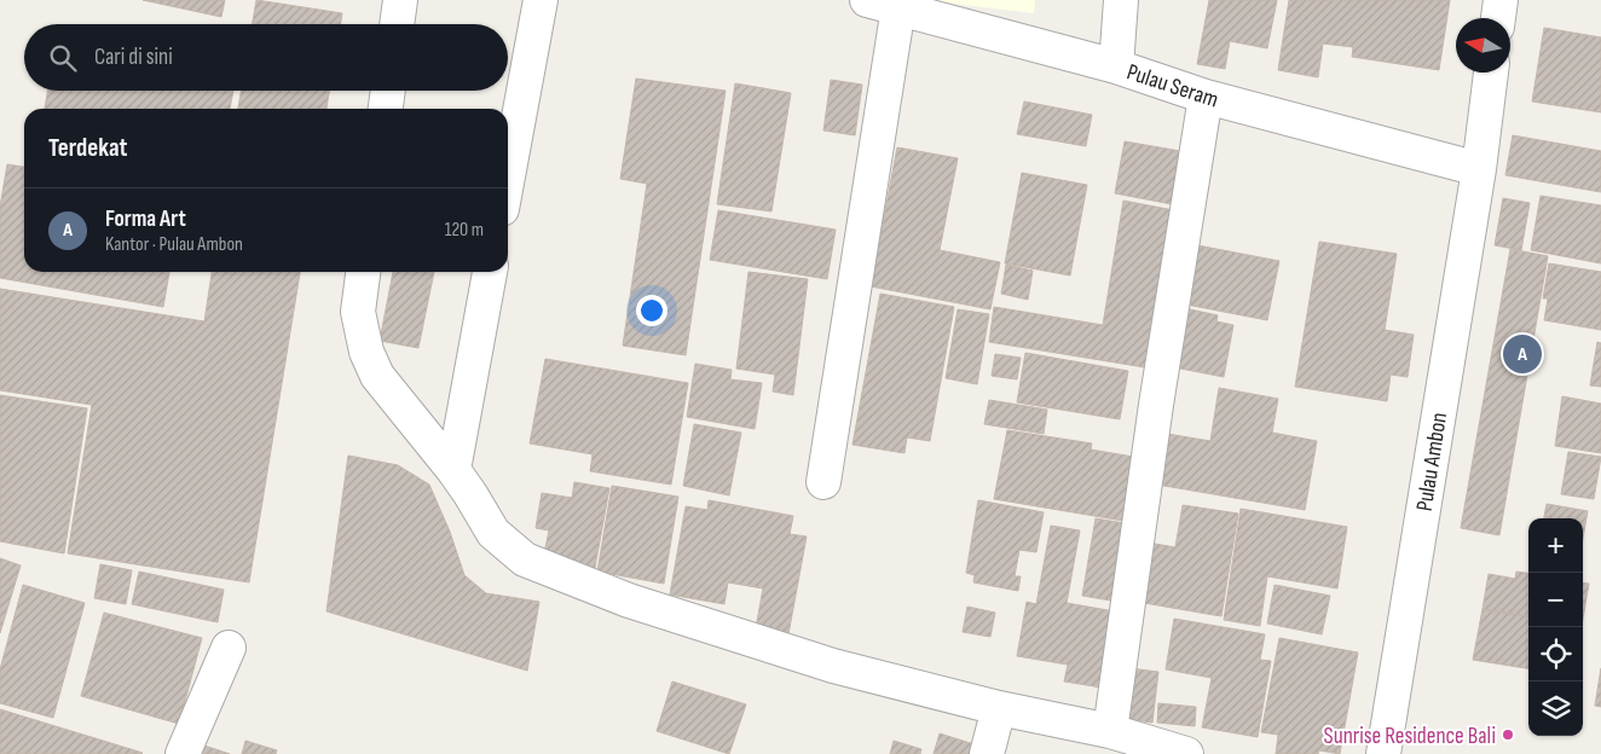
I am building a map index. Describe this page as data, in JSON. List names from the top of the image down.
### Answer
{
  "streets": {
    "street": ["Pulau Seram", "Pulau Ambon"]
  },
  "crossings": [
    ["Pulau Seram", "Pulau Ambon"]
  ],
  "places": ["Sunrise Residence Bali"],
  "north": "left",
  "page": {
    "search": "Cari di sini",
    "heading": "Terdekat",
    "list": [
      {
        "mark": "A",
        "name": "Forma Art",
        "note": "Kantor · Pulau Ambon",
        "value": "120 m"
      }
    ],
    "pins": "A",
    "map_buttons": ["+", "−"]
  }
}
